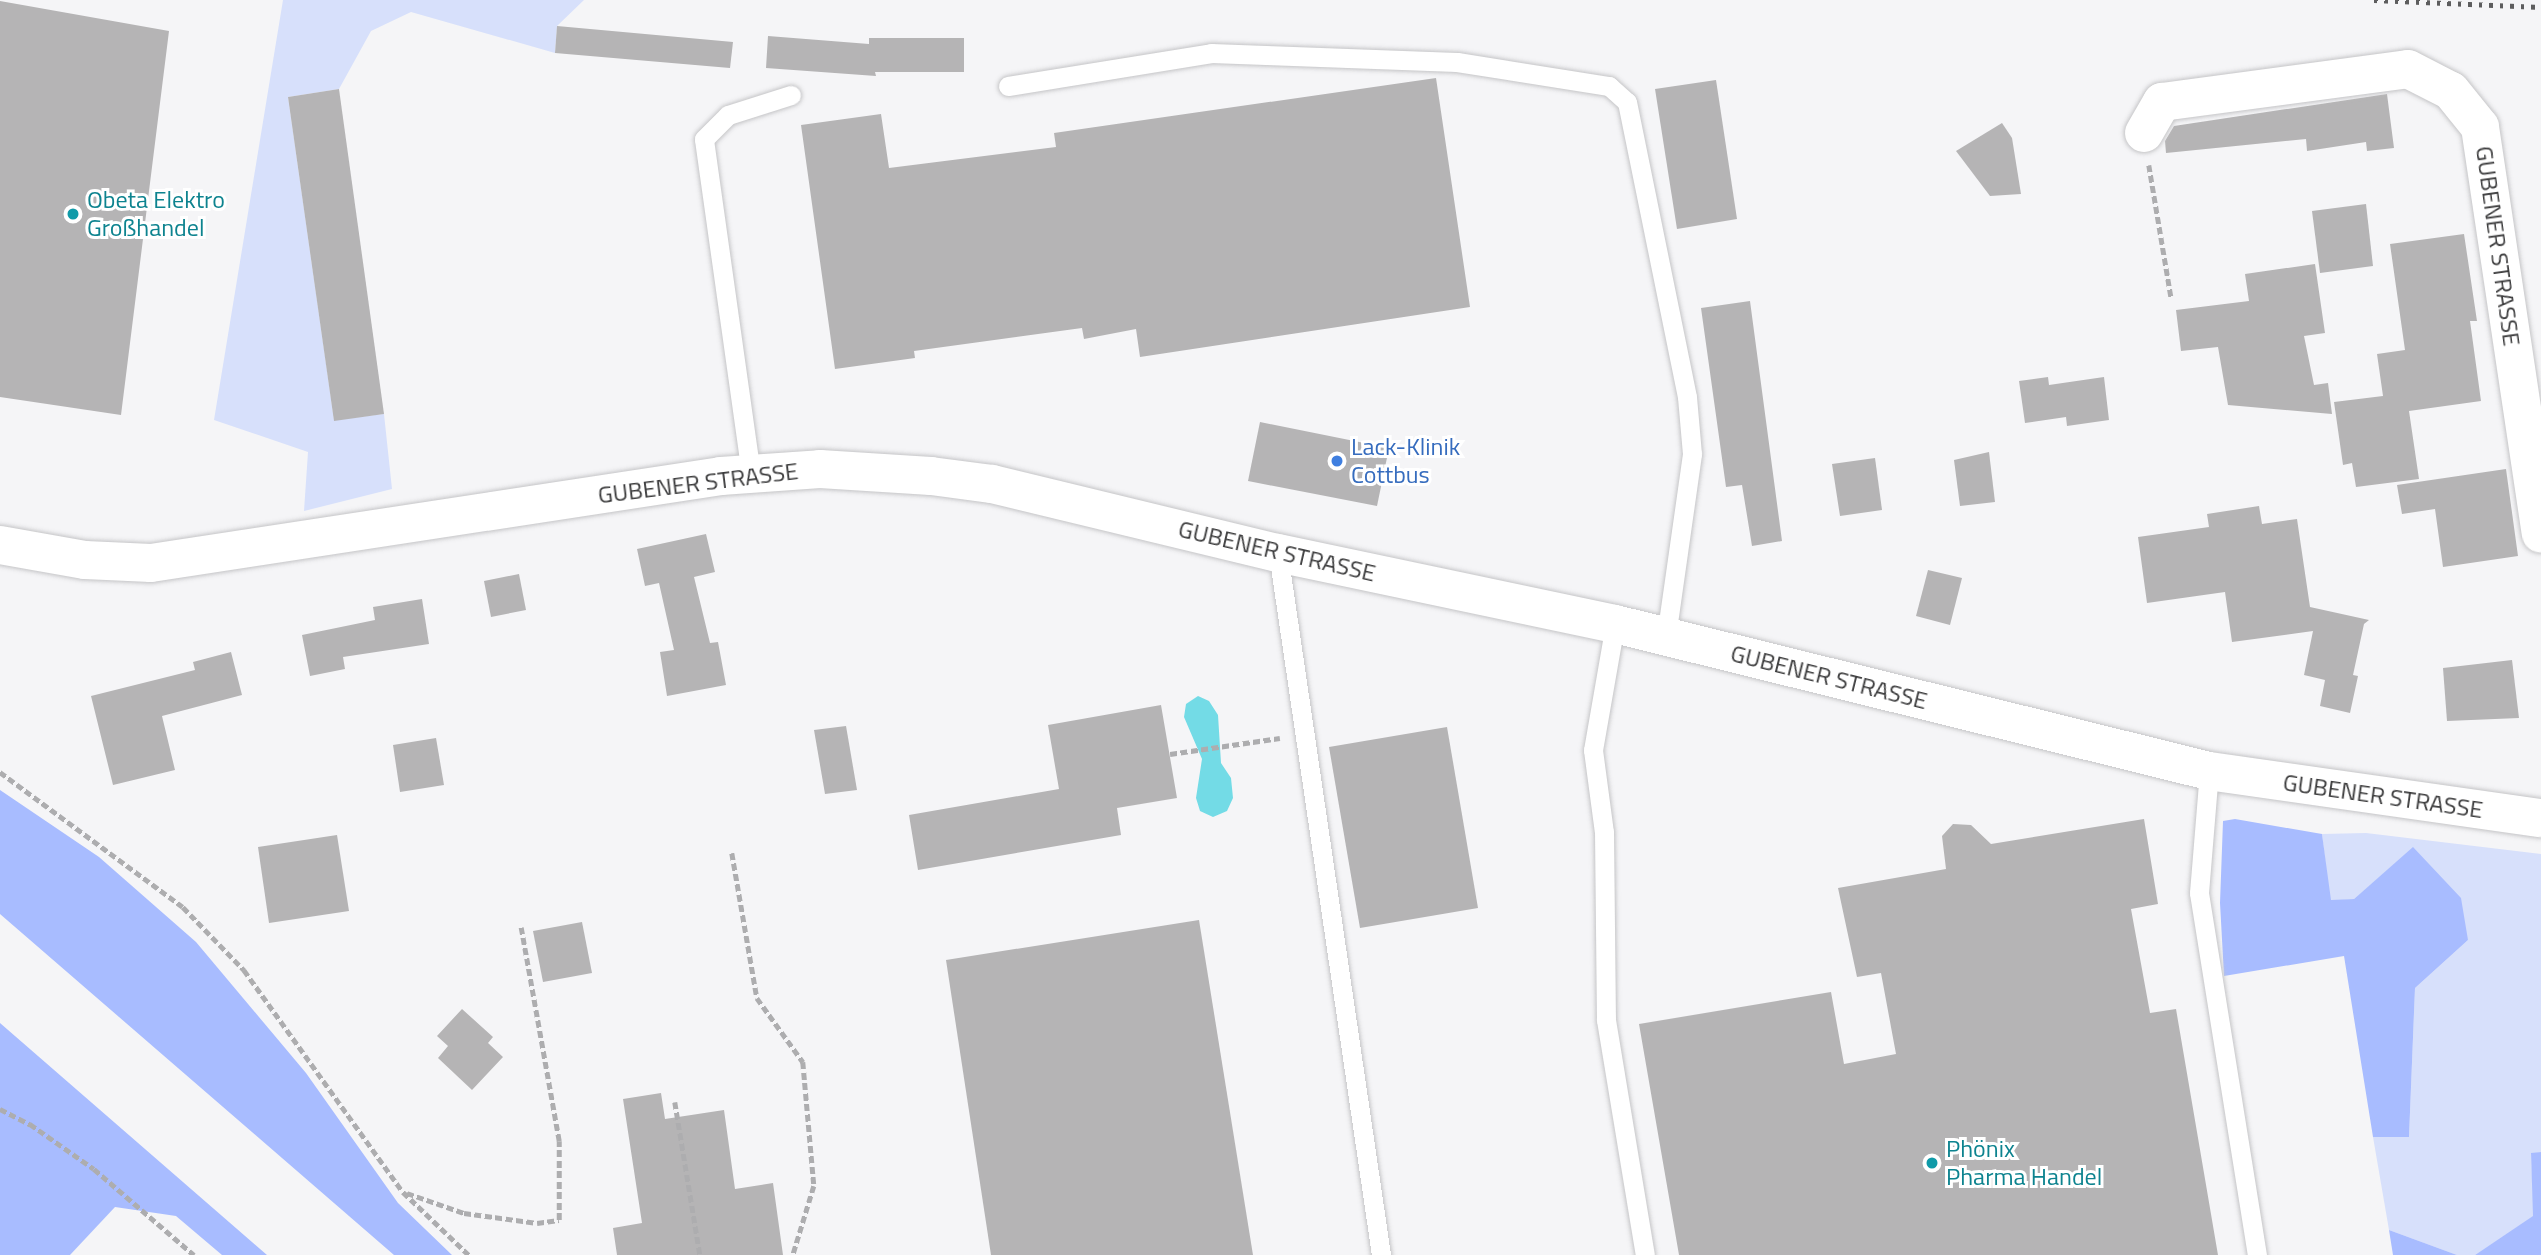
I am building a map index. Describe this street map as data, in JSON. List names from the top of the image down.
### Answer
{
  "streets": {
    "street": ["GUBENER STRASSE"]
  },
  "places": ["Obeta Elektro Großhandel", "Lack-Klinik Cottbus", "Phönix Pharma Handel"]
}
